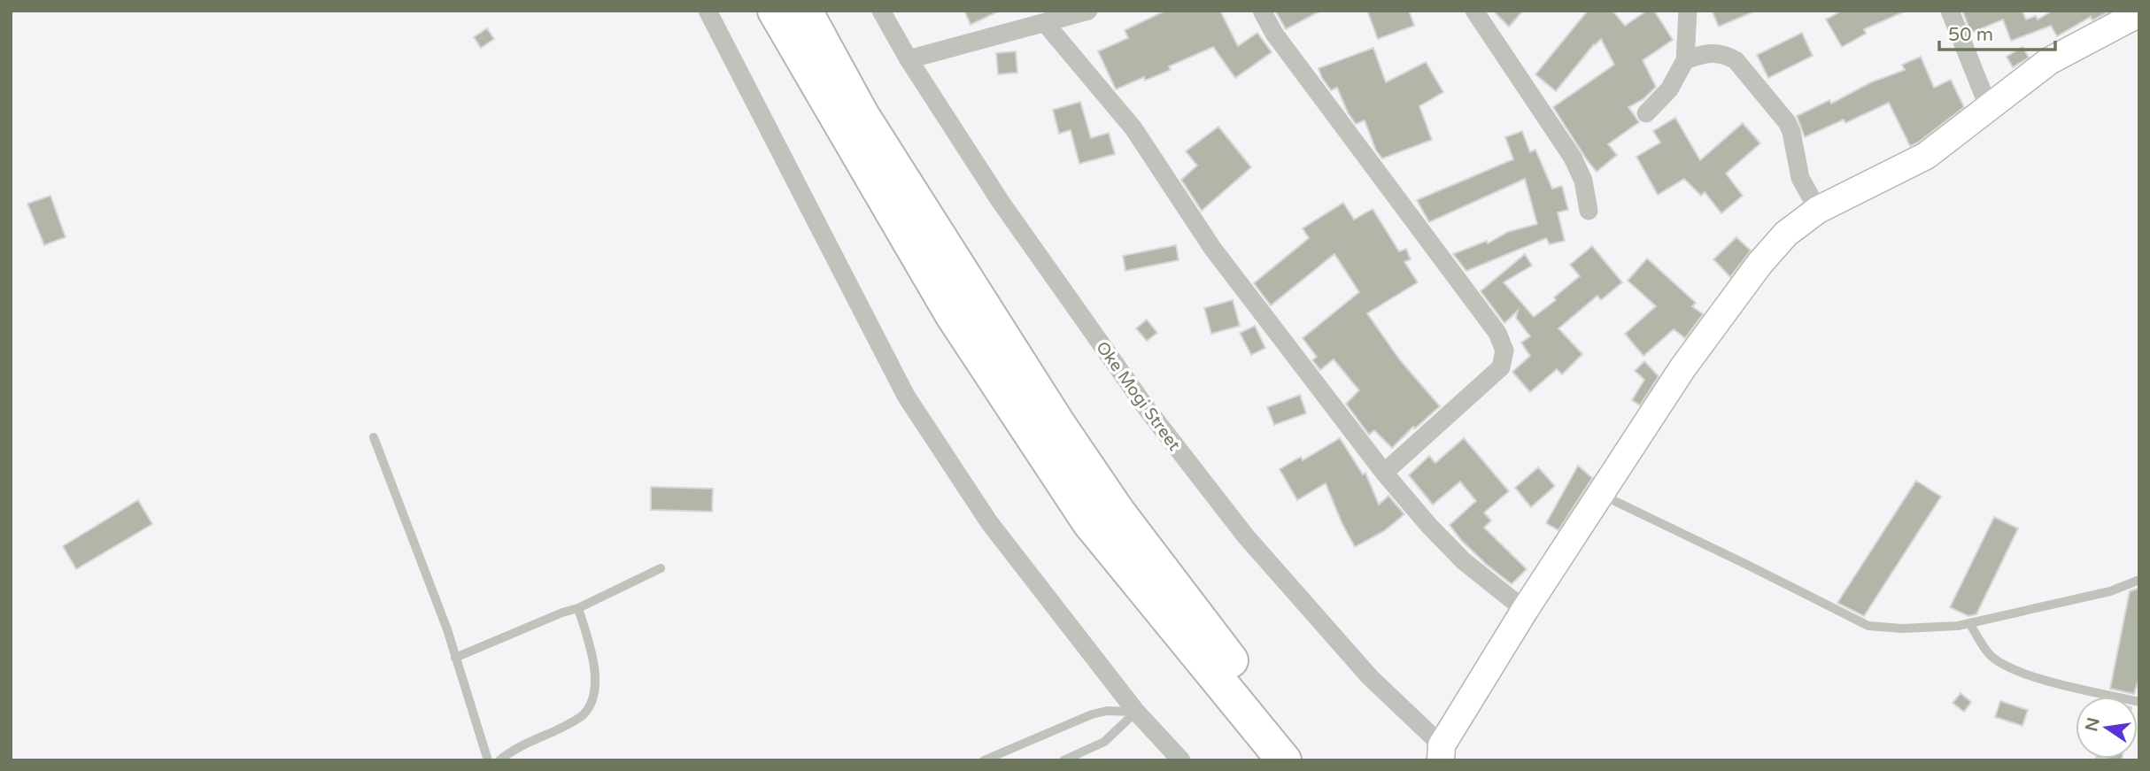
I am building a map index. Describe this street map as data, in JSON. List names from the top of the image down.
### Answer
{
  "streets": {
    "street": ["Oke Mogi Street"]
  },
  "scale_bar": "50 m",
  "north": "left"
}
